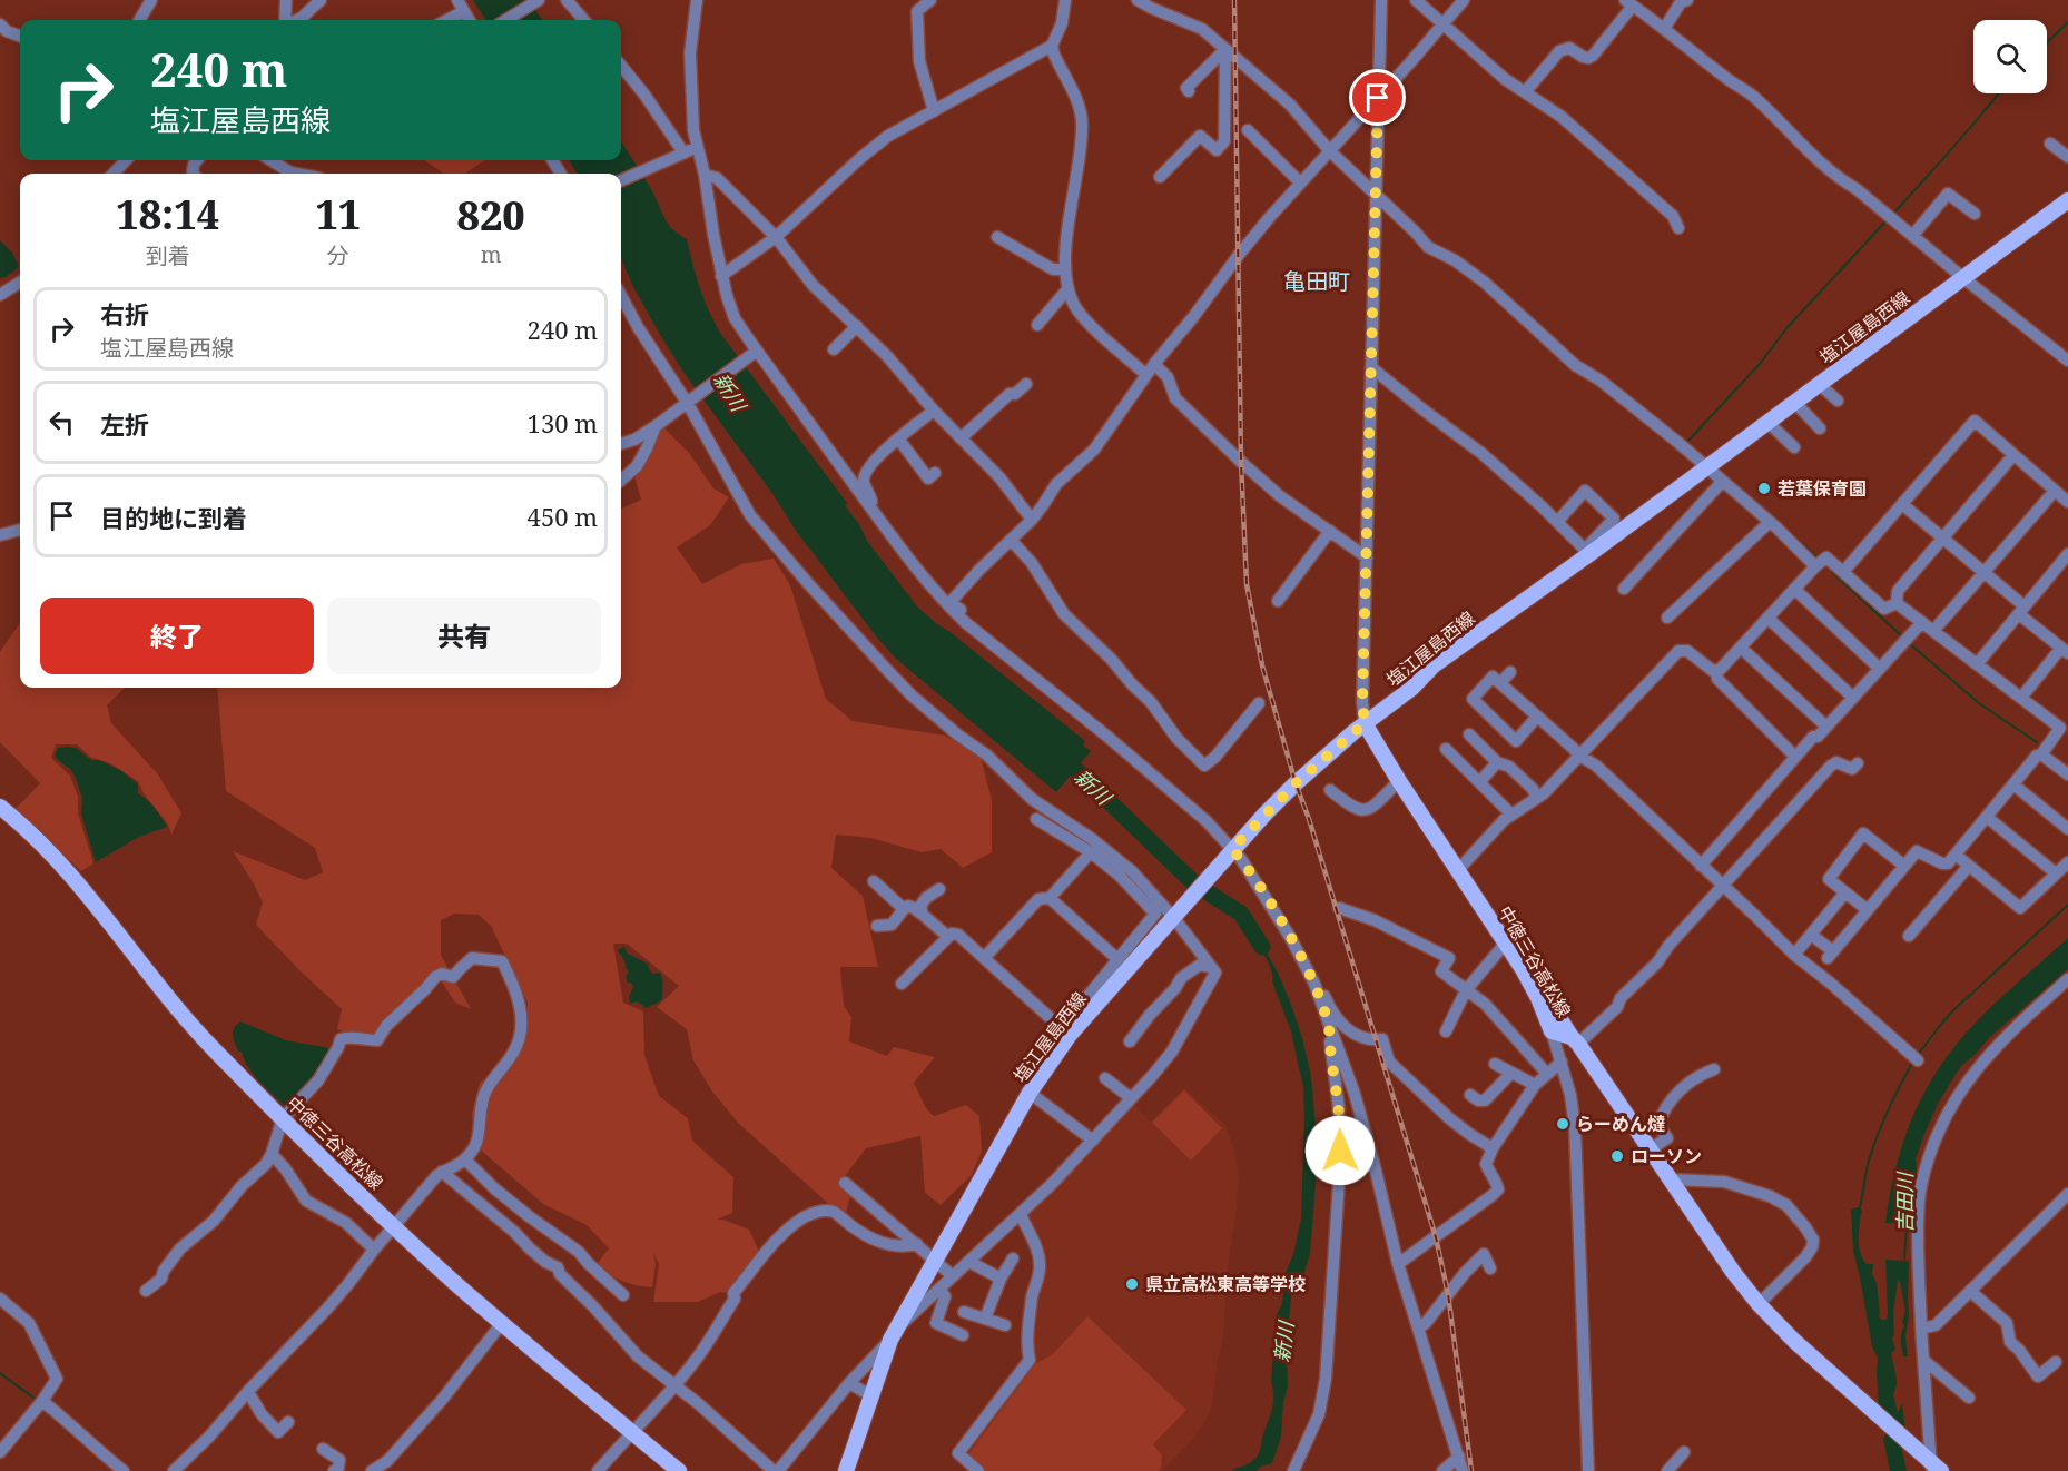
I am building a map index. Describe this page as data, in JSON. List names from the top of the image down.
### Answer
{
  "streets": {
    "main road": ["塩江屋島西線", "中徳三谷高松線"]
  },
  "crossings": [
    ["塩江屋島西線", "中徳三谷高松線"]
  ],
  "districts": ["亀田町"],
  "water": ["新川", "吉田川"],
  "places": [
    "若葉保育園",
    "らーめん燵",
    "ローソン",
    "県立高松東高等学校"
  ],
  "page": {
    "turn": ["240 m", "塩江屋島西線"],
    "eta": [
      "18:14",
      "到着",
      "11",
      "分",
      "820",
      "m"
    ],
    "list": [
      {
        "name": "右折",
        "note": "塩江屋島西線",
        "value": "240 m"
      },
      {
        "name": "左折",
        "value": "130 m"
      },
      {
        "name": "目的地に到着",
        "value": "450 m"
      }
    ],
    "buttons": ["終了", "共有"]
  }
}
